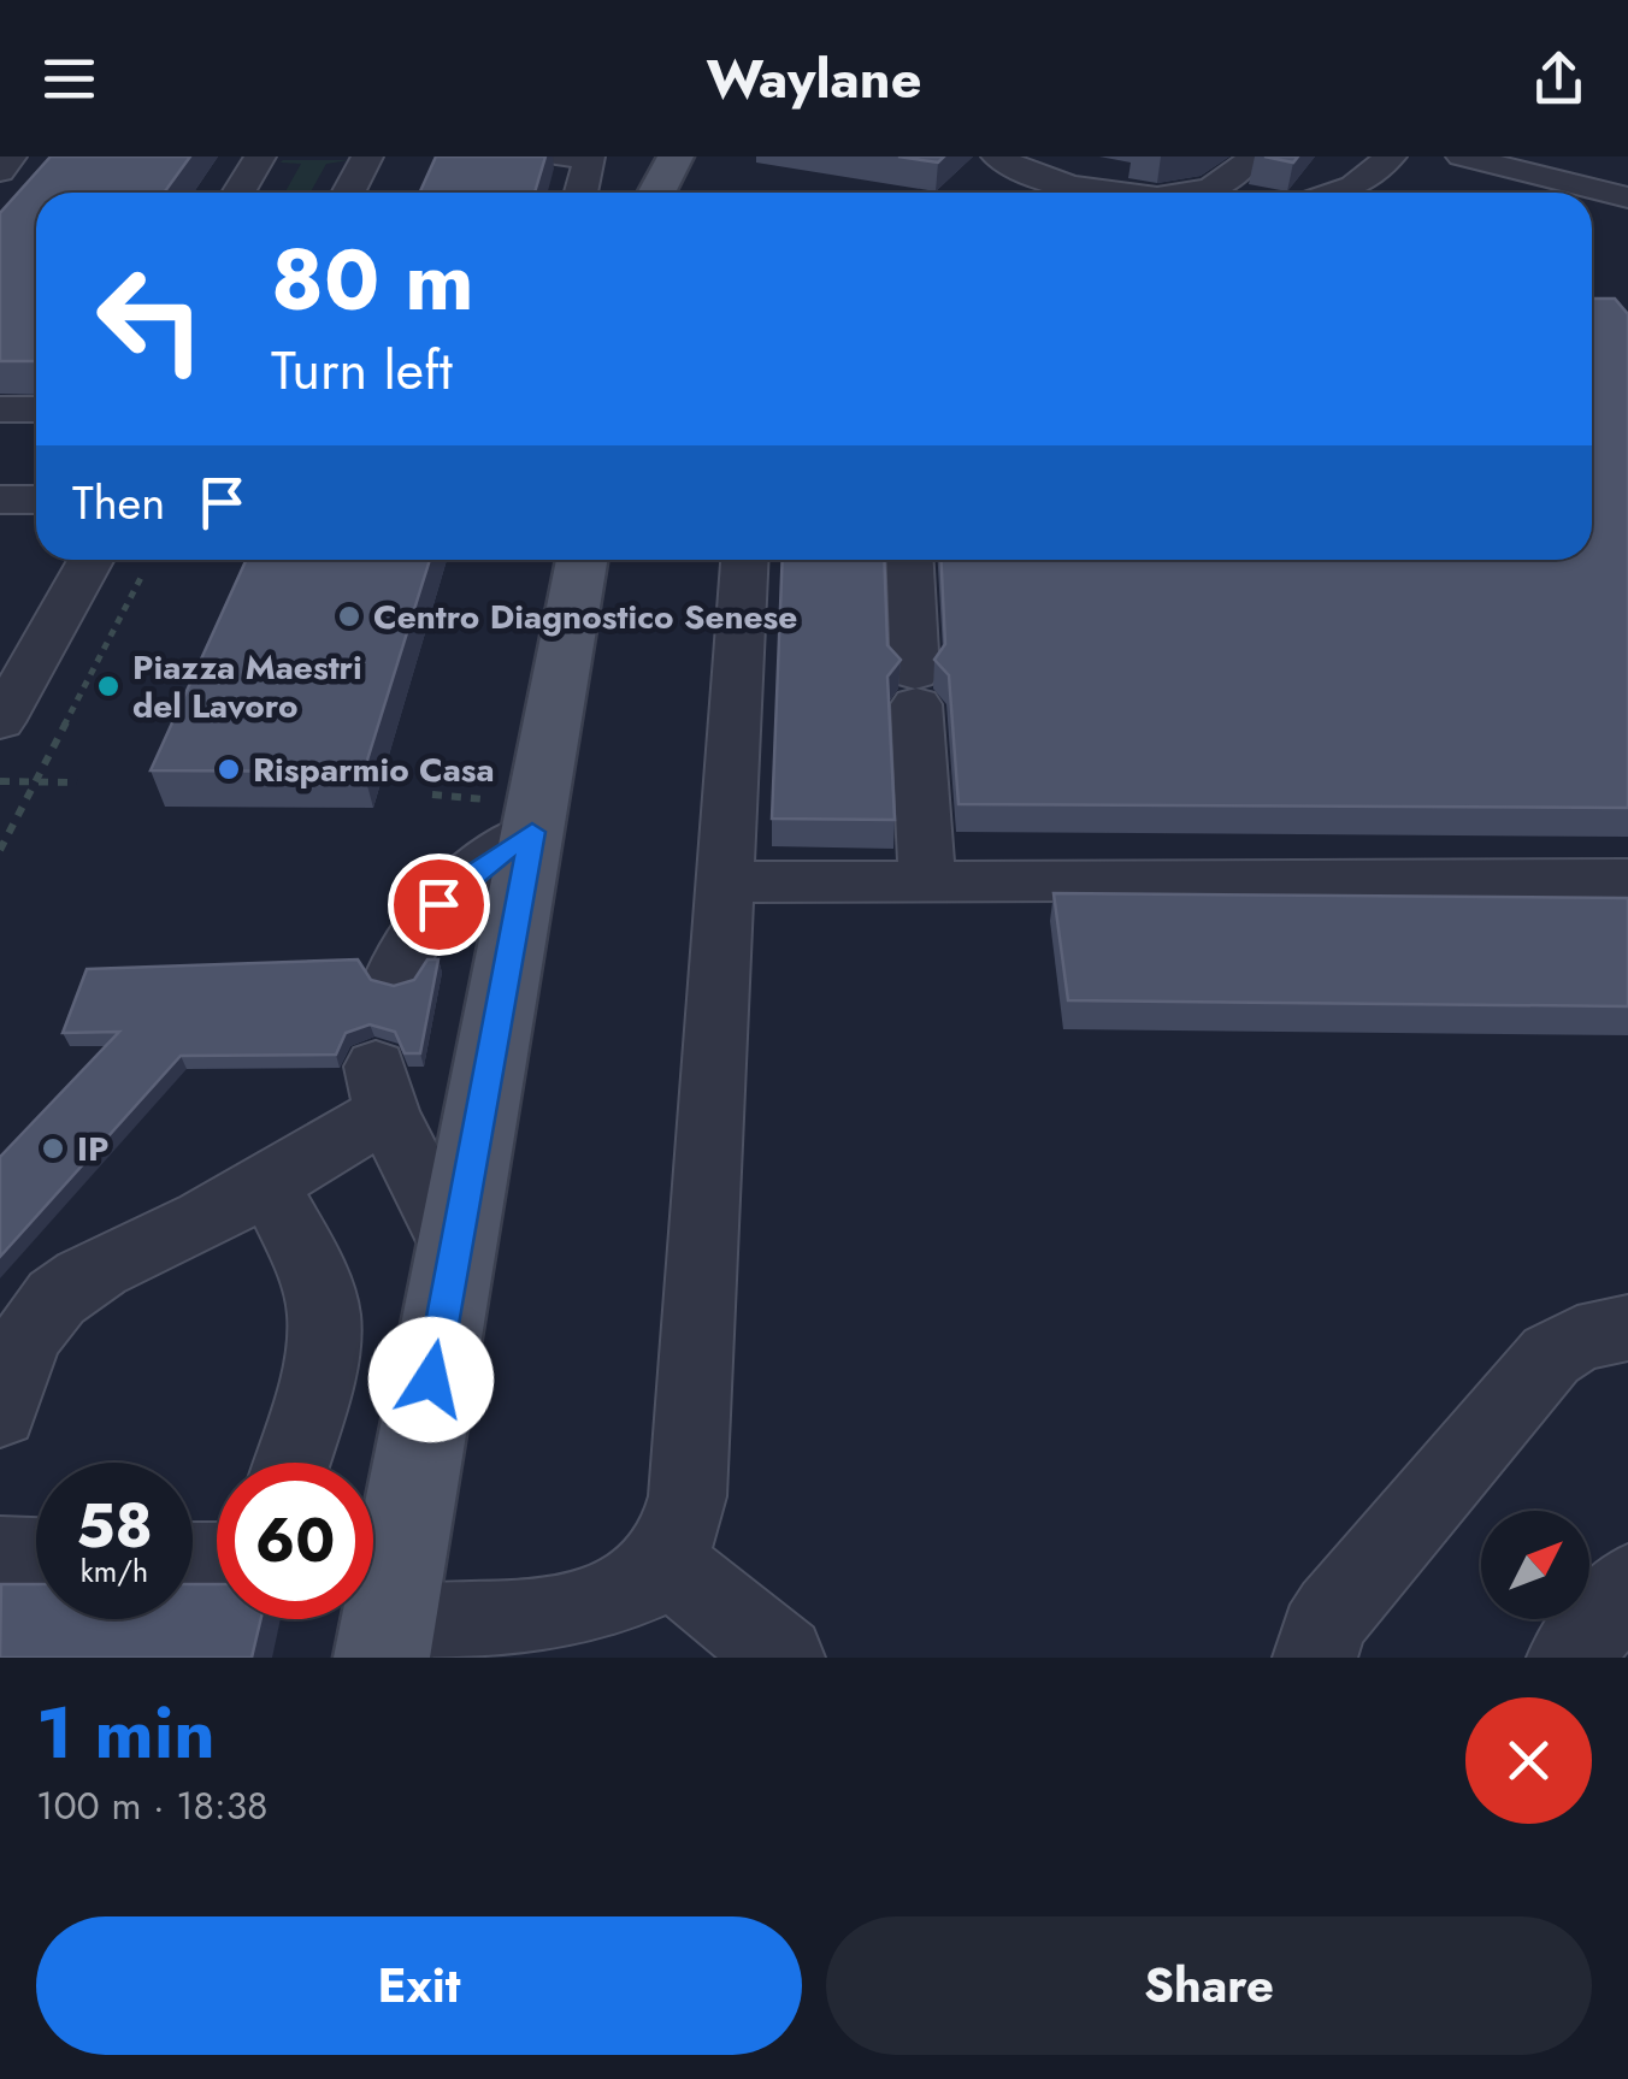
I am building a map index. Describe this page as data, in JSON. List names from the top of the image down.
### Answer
{
  "places": [
    "Centro Diagnostico Senese",
    "Piazza Maestri del Lavoro",
    "Risparmio Casa",
    "IP"
  ],
  "north": "top right",
  "page": {
    "header": "Waylane",
    "turn": ["80 m", "Turn left"],
    "then": "Then",
    "speed": "58 km/h",
    "limit": "60",
    "heading": ["1 min", "100 m · 18:38"],
    "buttons": ["Exit", "Share"]
  }
}
